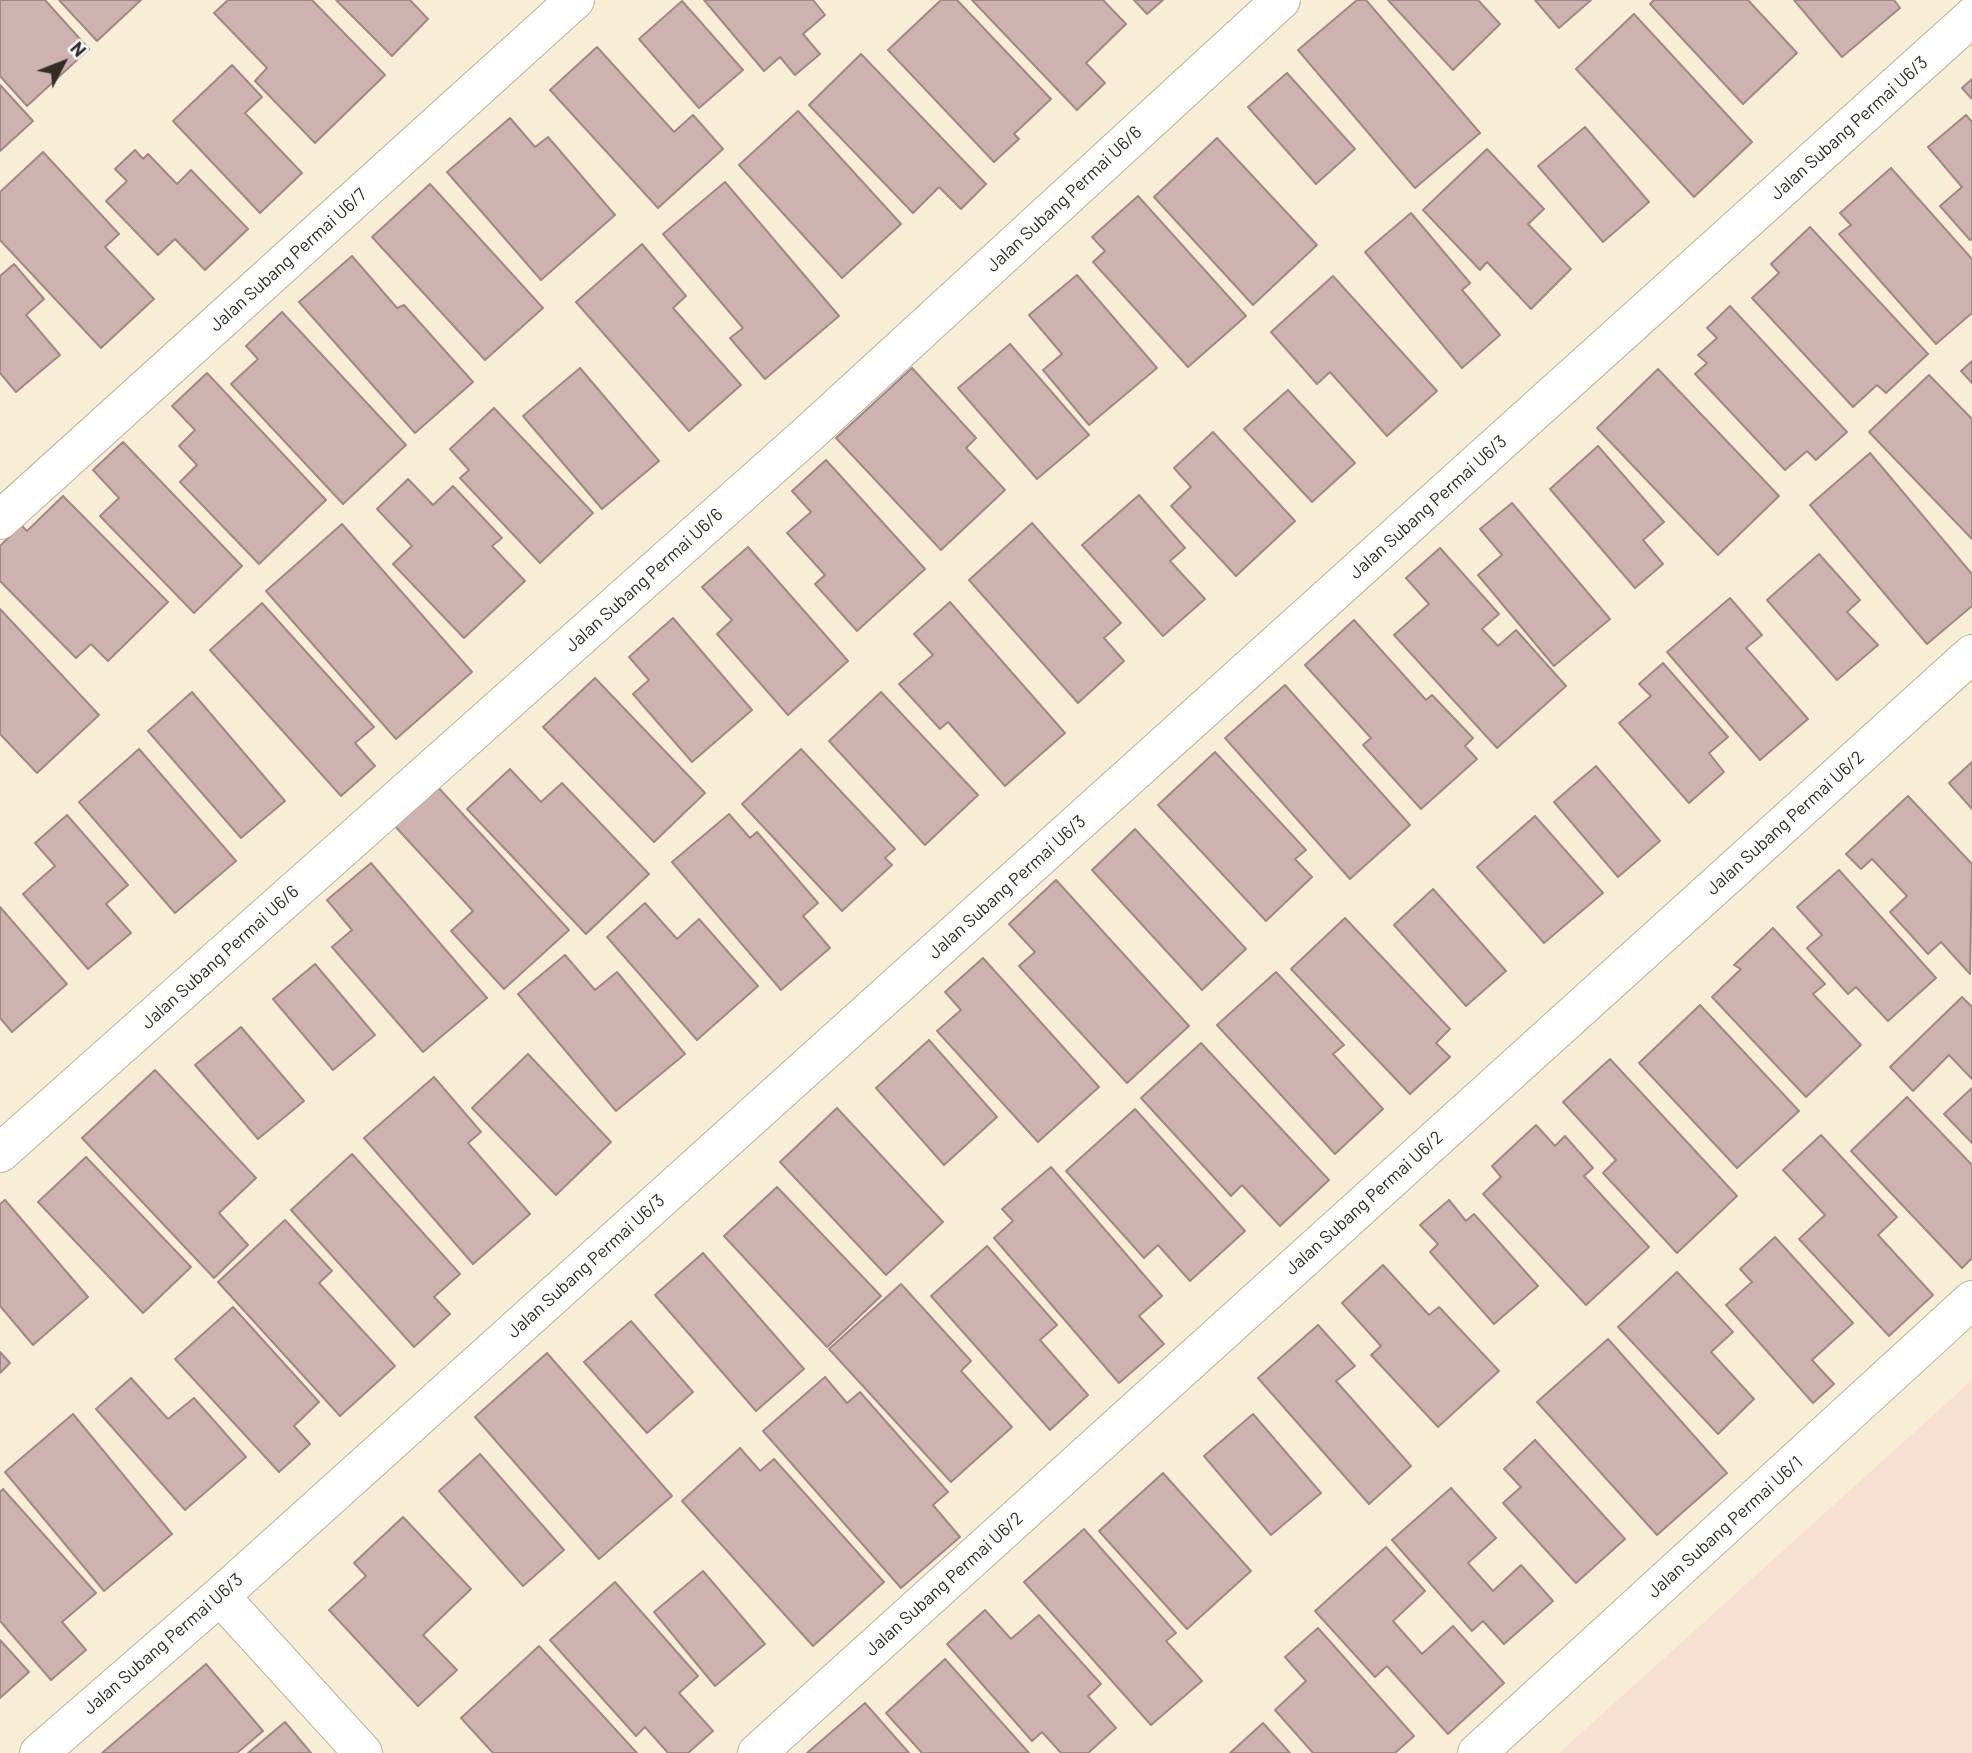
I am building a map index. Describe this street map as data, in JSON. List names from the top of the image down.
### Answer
{
  "streets": {
    "street": [
      "Jalan Subang Permai U6/3",
      "Jalan Subang Permai U6/6",
      "Jalan Subang Permai U6/7",
      "Jalan Subang Permai U6/2",
      "Jalan Subang Permai U6/1"
    ]
  },
  "north": "top right"
}
